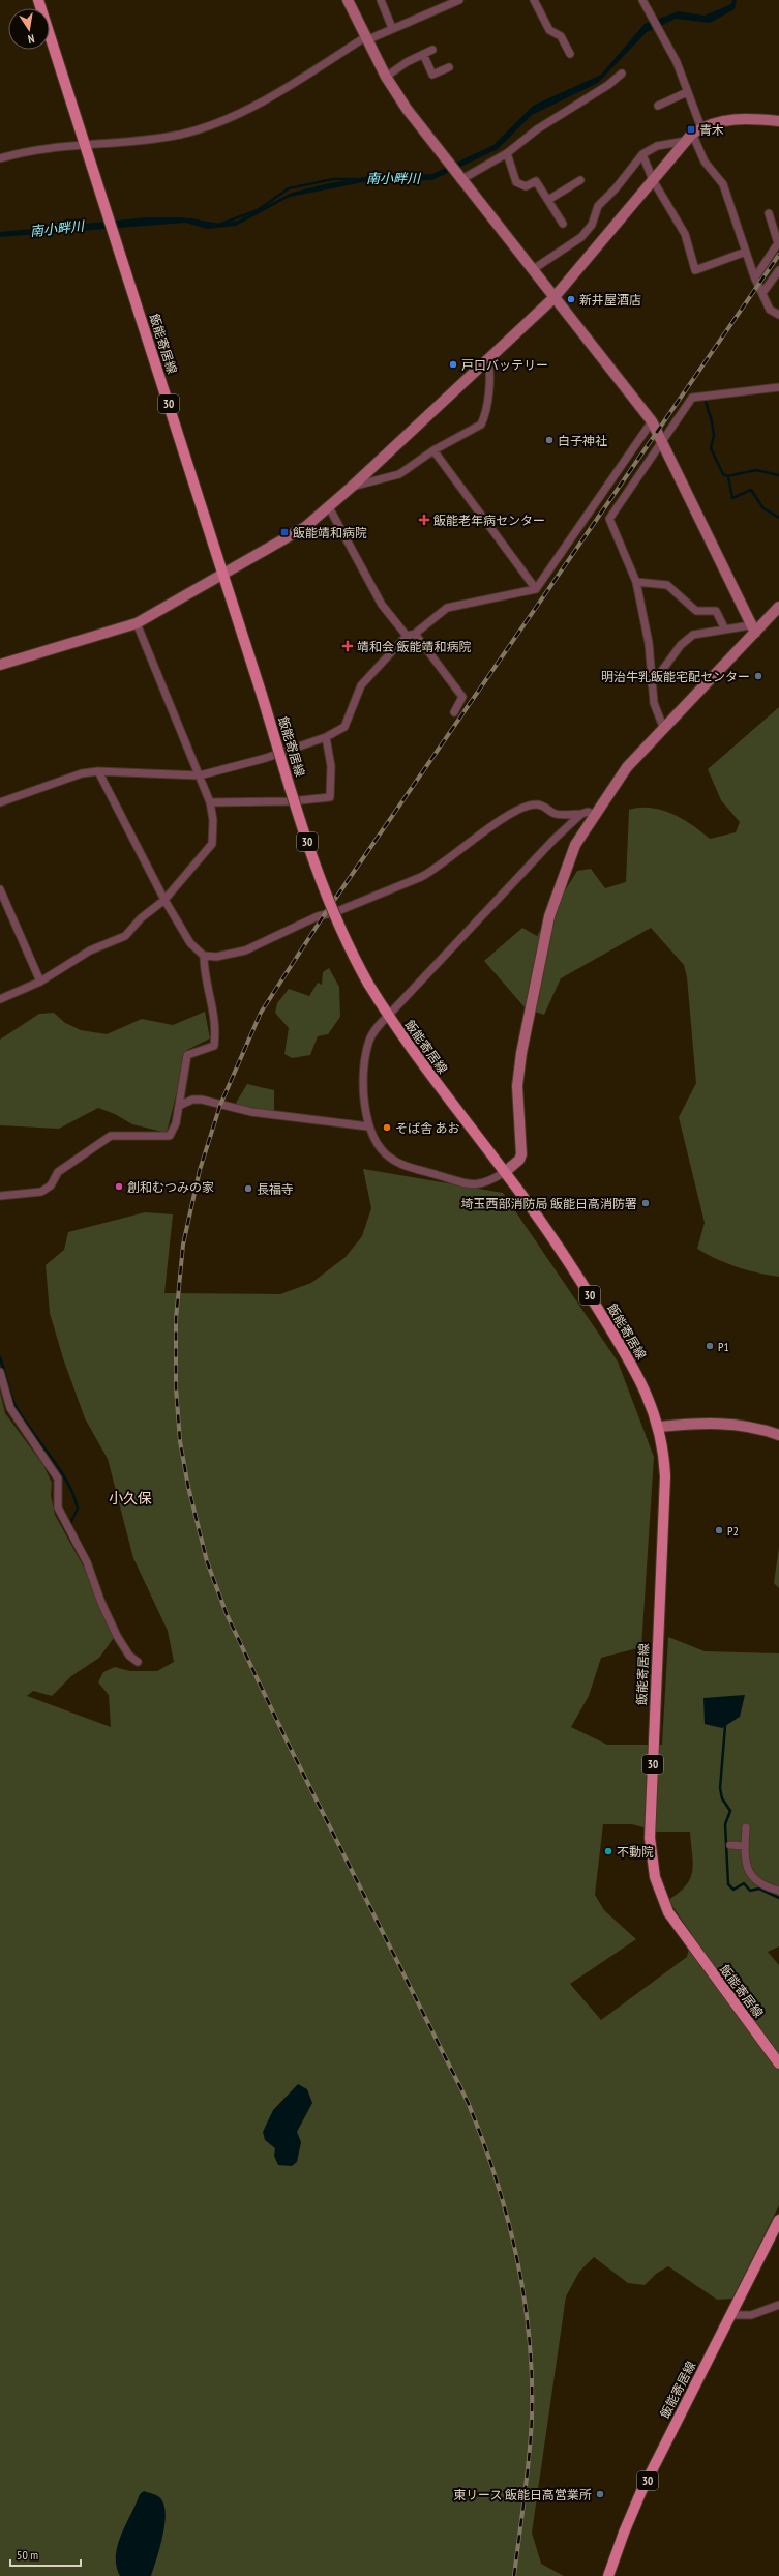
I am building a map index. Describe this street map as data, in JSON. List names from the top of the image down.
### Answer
{
  "streets": {
    "main road": ["飯能寄居線", "30"]
  },
  "districts": ["小久保"],
  "water": ["南小畔川"],
  "places": {
    "transit": ["青木", "飯能靖和病院"],
    "other": [
      "新井屋酒店",
      "戸口バッテリー",
      "白子神社",
      "明治牛乳飯能宅配センター",
      "そば舎 あお",
      "創和むつみの家",
      "長福寺",
      "埼玉西部消防局 飯能日高消防署",
      "P1",
      "P2",
      "不動院",
      "東リース 飯能日高営業所"
    ],
    "health": ["飯能老年病センター", "靖和会 飯能靖和病院"]
  },
  "scale_bar": "50 m",
  "north": "bottom"
}
